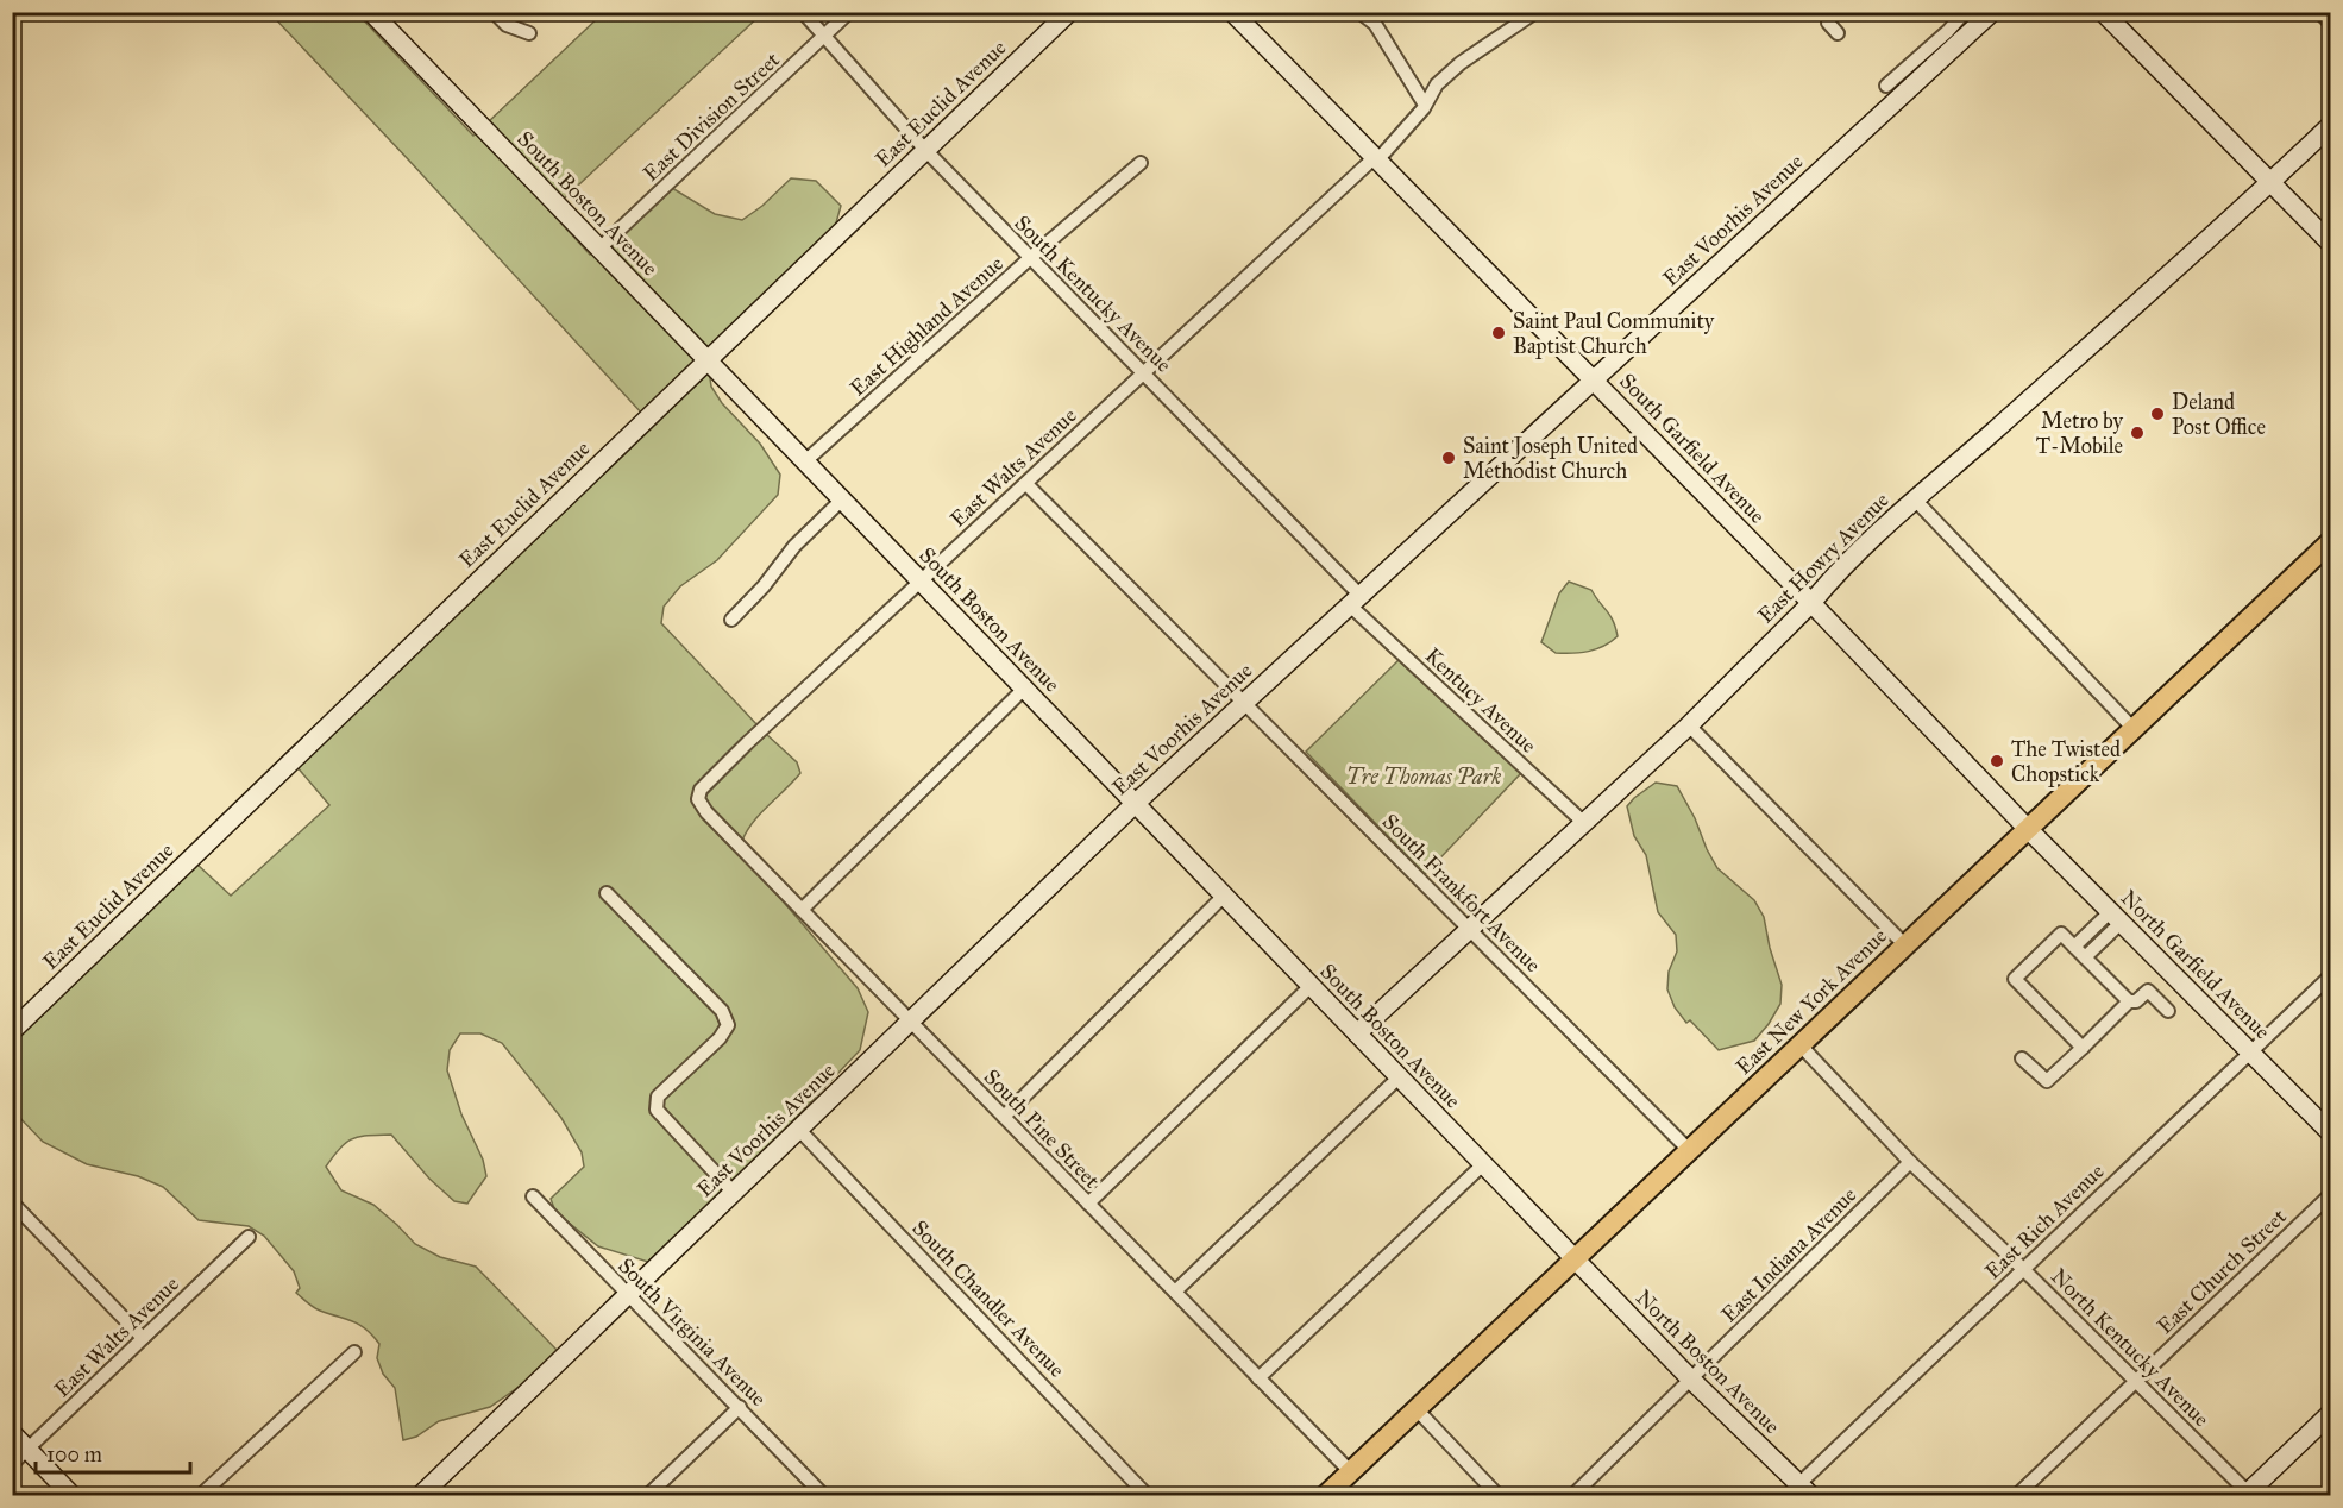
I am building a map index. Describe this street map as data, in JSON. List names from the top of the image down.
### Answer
{
  "streets": {
    "main road": ["East New York Avenue"],
    "street": [
      "East Euclid Avenue",
      "East Division Street",
      "South Boston Avenue",
      "East Voorhis Avenue",
      "South Kentucky Avenue",
      "East Highland Avenue",
      "South Garfield Avenue",
      "East Walts Avenue",
      "East Howry Avenue",
      "Kentucy Avenue",
      "South Frankfort Avenue",
      "North Garfield Avenue",
      "South Pine Street",
      "East Rich Avenue",
      "East Indiana Avenue",
      "East Church Street",
      "South Chandler Avenue",
      "South Virginia Avenue",
      "North Kentucky Avenue",
      "North Boston Avenue"
    ]
  },
  "crossings": [
    ["East Euclid Avenue", "South Boston Avenue"],
    ["East Euclid Avenue", "South Kentucky Avenue"],
    ["East Division Street", "South Boston Avenue"],
    ["East Division Street", "South Kentucky Avenue"],
    ["South Boston Avenue", "East Voorhis Avenue"],
    ["South Boston Avenue", "East Highland Avenue"],
    ["South Boston Avenue", "East Walts Avenue"],
    ["South Boston Avenue", "East Howry Avenue"],
    ["South Boston Avenue", "East New York Avenue"],
    ["South Boston Avenue", "North Boston Avenue"],
    ["East Voorhis Avenue", "South Kentucky Avenue"],
    ["East Voorhis Avenue", "South Garfield Avenue"],
    ["East Voorhis Avenue", "Kentucy Avenue"],
    ["East Voorhis Avenue", "South Frankfort Avenue"],
    ["East Voorhis Avenue", "South Pine Street"],
    ["East Voorhis Avenue", "South Chandler Avenue"],
    ["East Voorhis Avenue", "South Virginia Avenue"],
    ["South Kentucky Avenue", "East Highland Avenue"],
    ["South Kentucky Avenue", "East Walts Avenue"],
    ["South Kentucky Avenue", "Kentucy Avenue"],
    ["South Garfield Avenue", "East Walts Avenue"],
    ["South Garfield Avenue", "East Howry Avenue"],
    ["South Garfield Avenue", "North Garfield Avenue"],
    ["South Garfield Avenue", "East New York Avenue"],
    ["East Walts Avenue", "South Frankfort Avenue"],
    ["East Walts Avenue", "South Pine Street"],
    ["East Howry Avenue", "Kentucy Avenue"],
    ["East Howry Avenue", "South Frankfort Avenue"],
    ["South Frankfort Avenue", "East New York Avenue"],
    ["North Garfield Avenue", "East New York Avenue"],
    ["North Garfield Avenue", "East Rich Avenue"],
    ["East New York Avenue", "South Pine Street"],
    ["East New York Avenue", "North Kentucky Avenue"],
    ["East New York Avenue", "North Boston Avenue"],
    ["East Rich Avenue", "North Kentucky Avenue"],
    ["East Rich Avenue", "North Boston Avenue"],
    ["East Indiana Avenue", "North Kentucky Avenue"],
    ["East Indiana Avenue", "North Boston Avenue"],
    ["East Church Street", "North Kentucky Avenue"]
  ],
  "parks": ["Tre Thomas Park"],
  "places": [
    "Saint Paul Community Baptist Church",
    "Deland Post Office",
    "Metro by T-Mobile",
    "Saint Joseph United Methodist Church",
    "The Twisted Chopstick"
  ],
  "scale_bar": "100 m"
}
